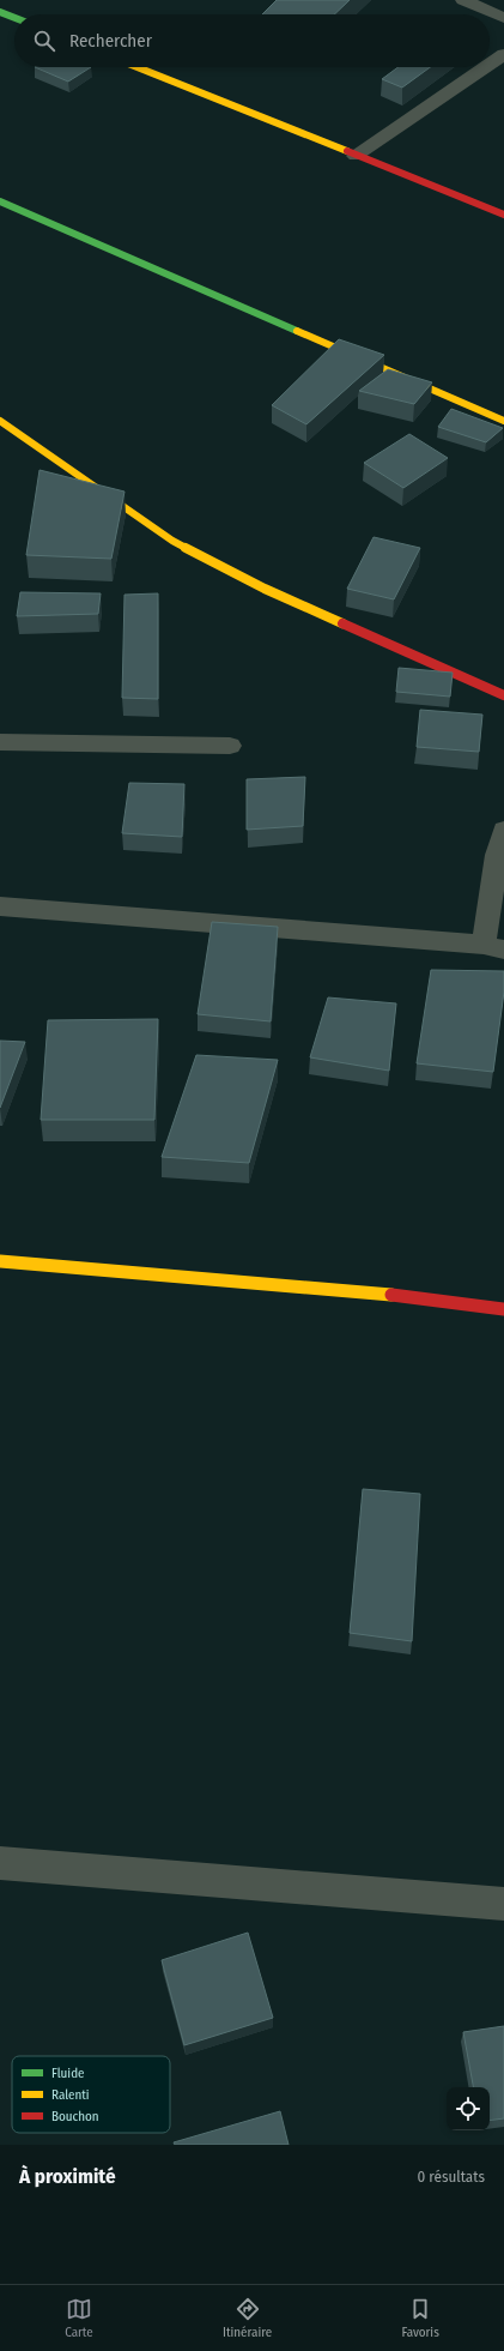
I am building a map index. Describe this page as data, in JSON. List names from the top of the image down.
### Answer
{
  "legend": ["Fluide", "Ralenti", "Bouchon"],
  "page": {
    "search": "Rechercher",
    "heading": ["À proximité", "0 résultats"],
    "nav": ["Carte", "Itinéraire", "Favoris"]
  }
}
